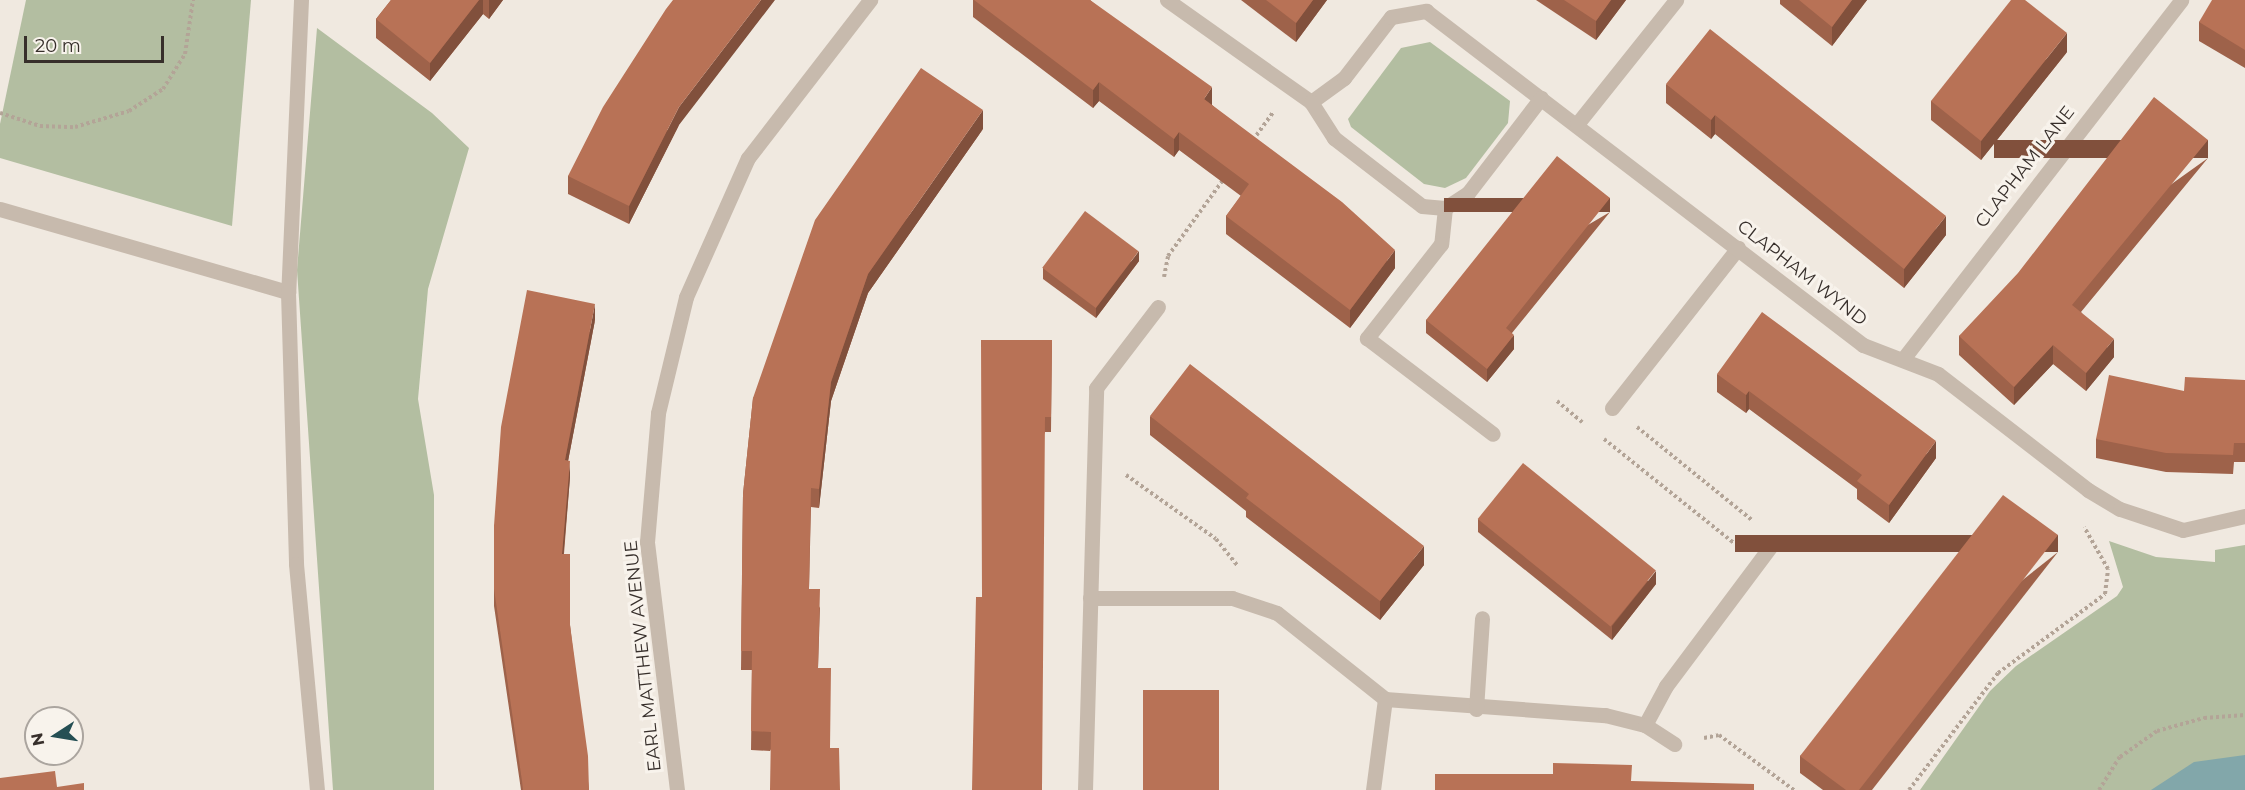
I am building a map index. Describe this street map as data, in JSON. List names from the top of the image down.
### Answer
{
  "streets": {
    "street": ["CLAPHAM LANE", "CLAPHAM WYND", "EARL MATTHEW AVENUE"]
  },
  "crossings": [
    ["CLAPHAM LANE", "CLAPHAM WYND"]
  ],
  "scale_bar": "20 m",
  "north": "left"
}
